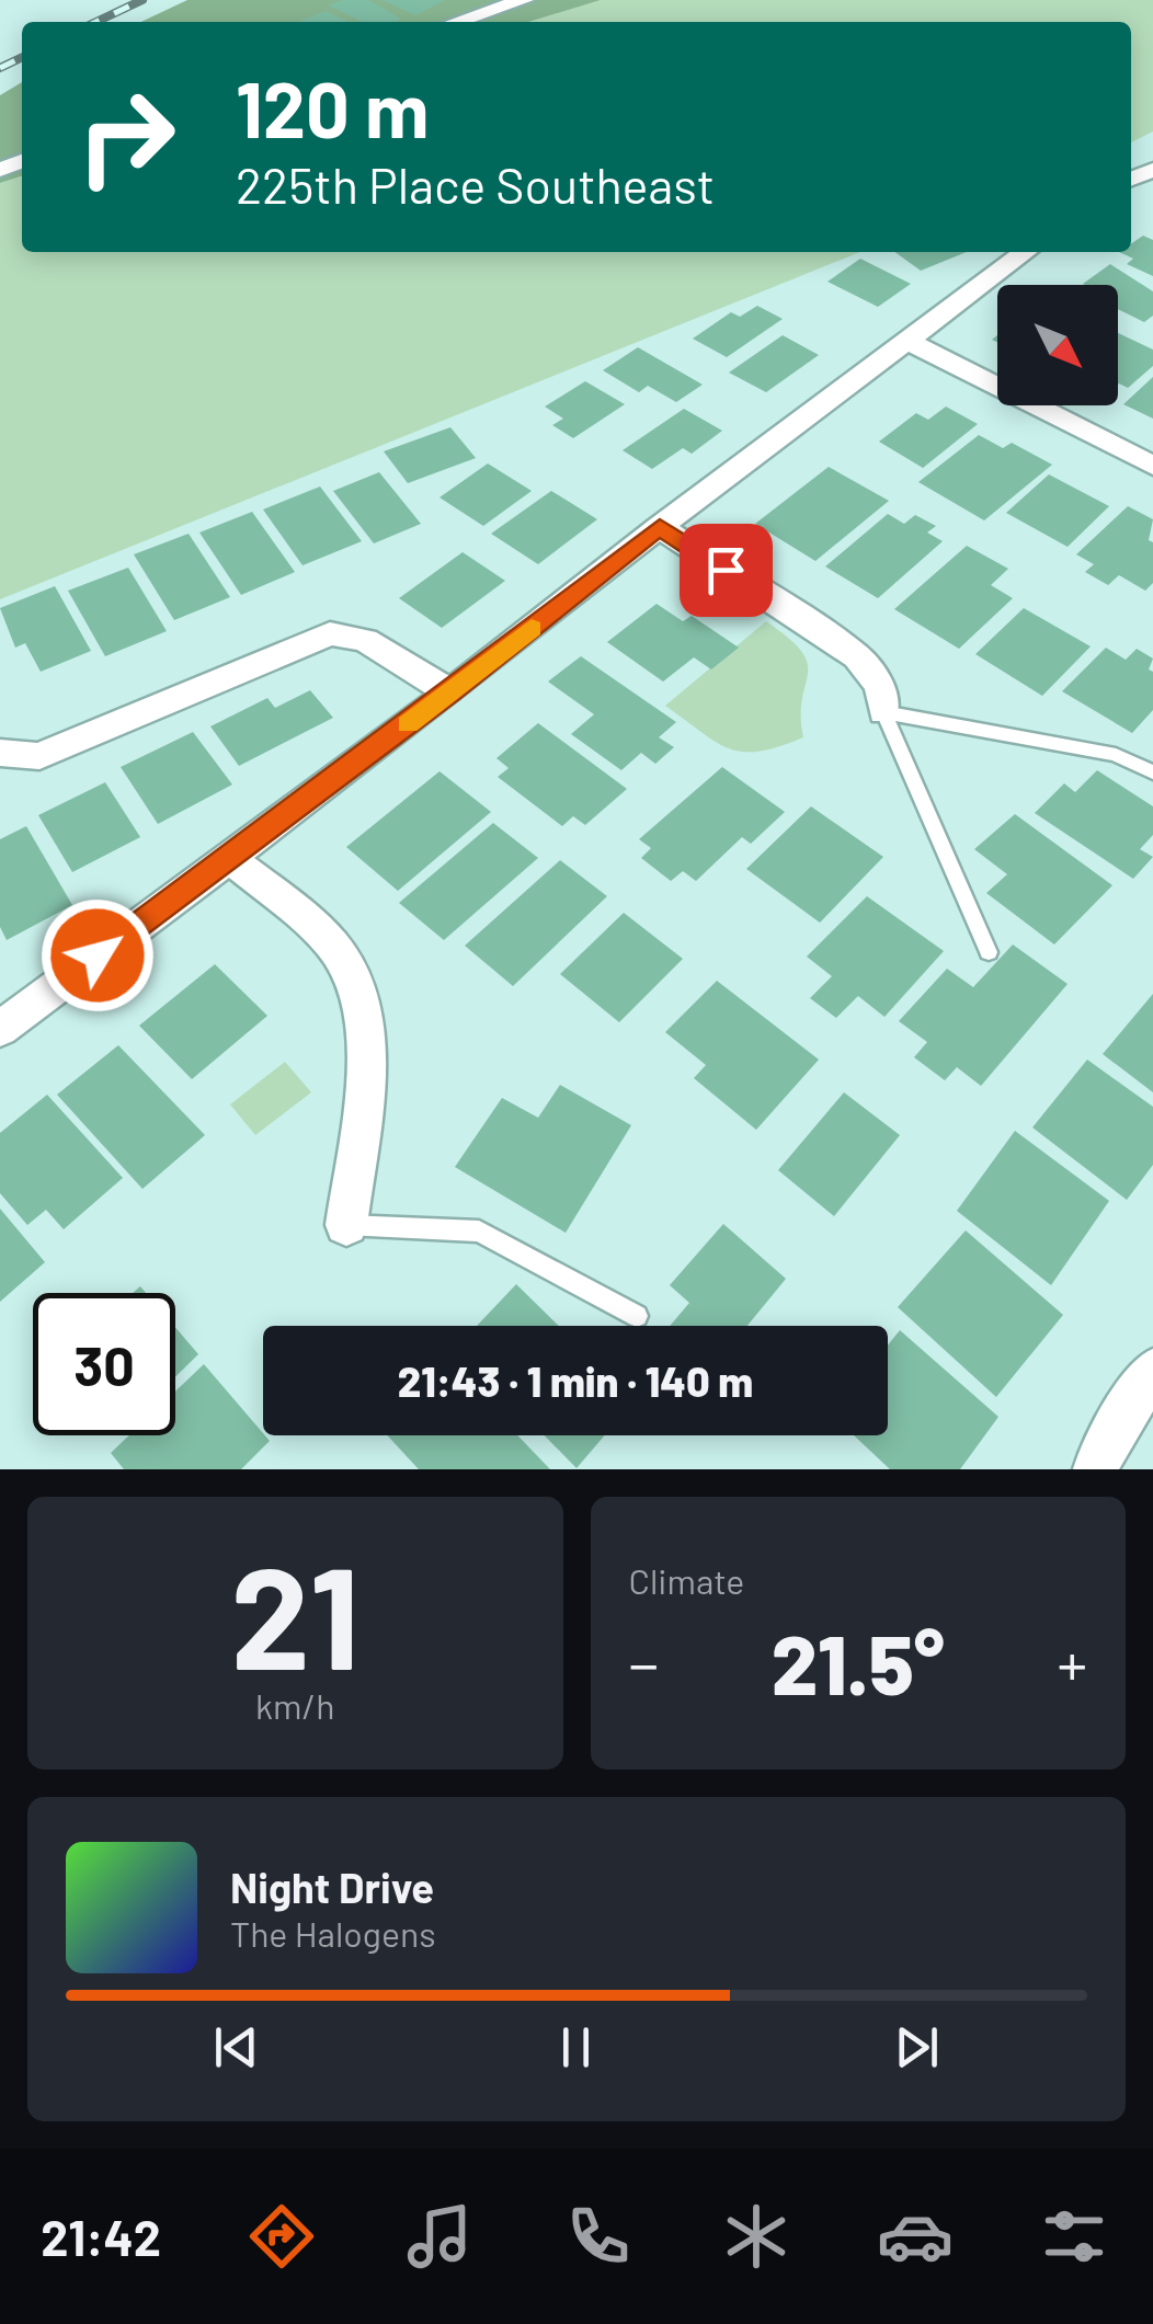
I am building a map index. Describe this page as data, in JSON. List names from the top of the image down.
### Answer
{
  "north": "bottom right",
  "page": {
    "turn": ["120 m", "225th Place Southeast"],
    "limit": "30",
    "trip": "21:43 · 1 min · 140 m",
    "tile": [
      ["21", "km/h"],
      "Climate"
    ],
    "heat": ["−", "21.5°", "+"],
    "song": ["Night Drive", "The Halogens"],
    "tabs": "21:42"
  }
}
